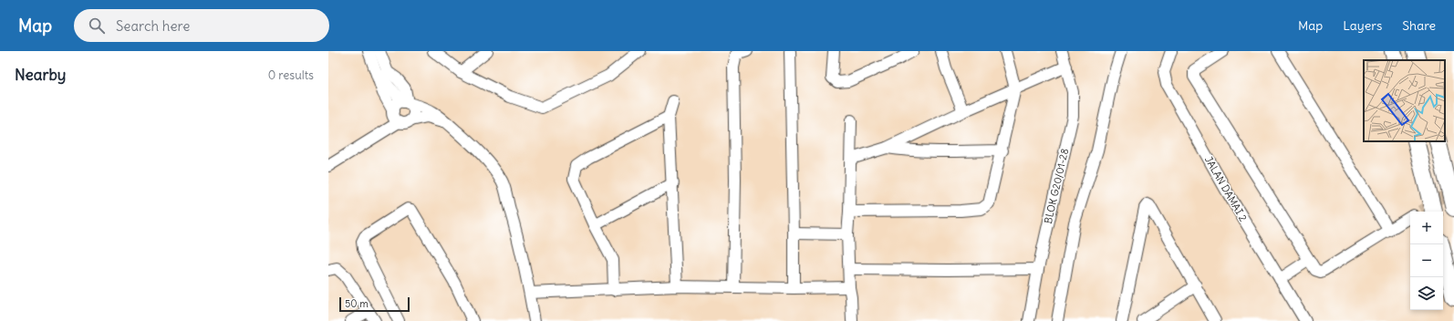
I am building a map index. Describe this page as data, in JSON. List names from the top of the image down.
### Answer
{
  "streets": {
    "street": ["BLOK G20/01-28", "JALAN DAMAI 2"]
  },
  "scale_bar": "50 m",
  "page": {
    "header": "Map",
    "search": "Search here",
    "nav": ["Map", "Layers", "Share"],
    "heading": ["Nearby", "0 results"],
    "map_buttons": ["+", "−"],
    "scale": "50 m"
  }
}
